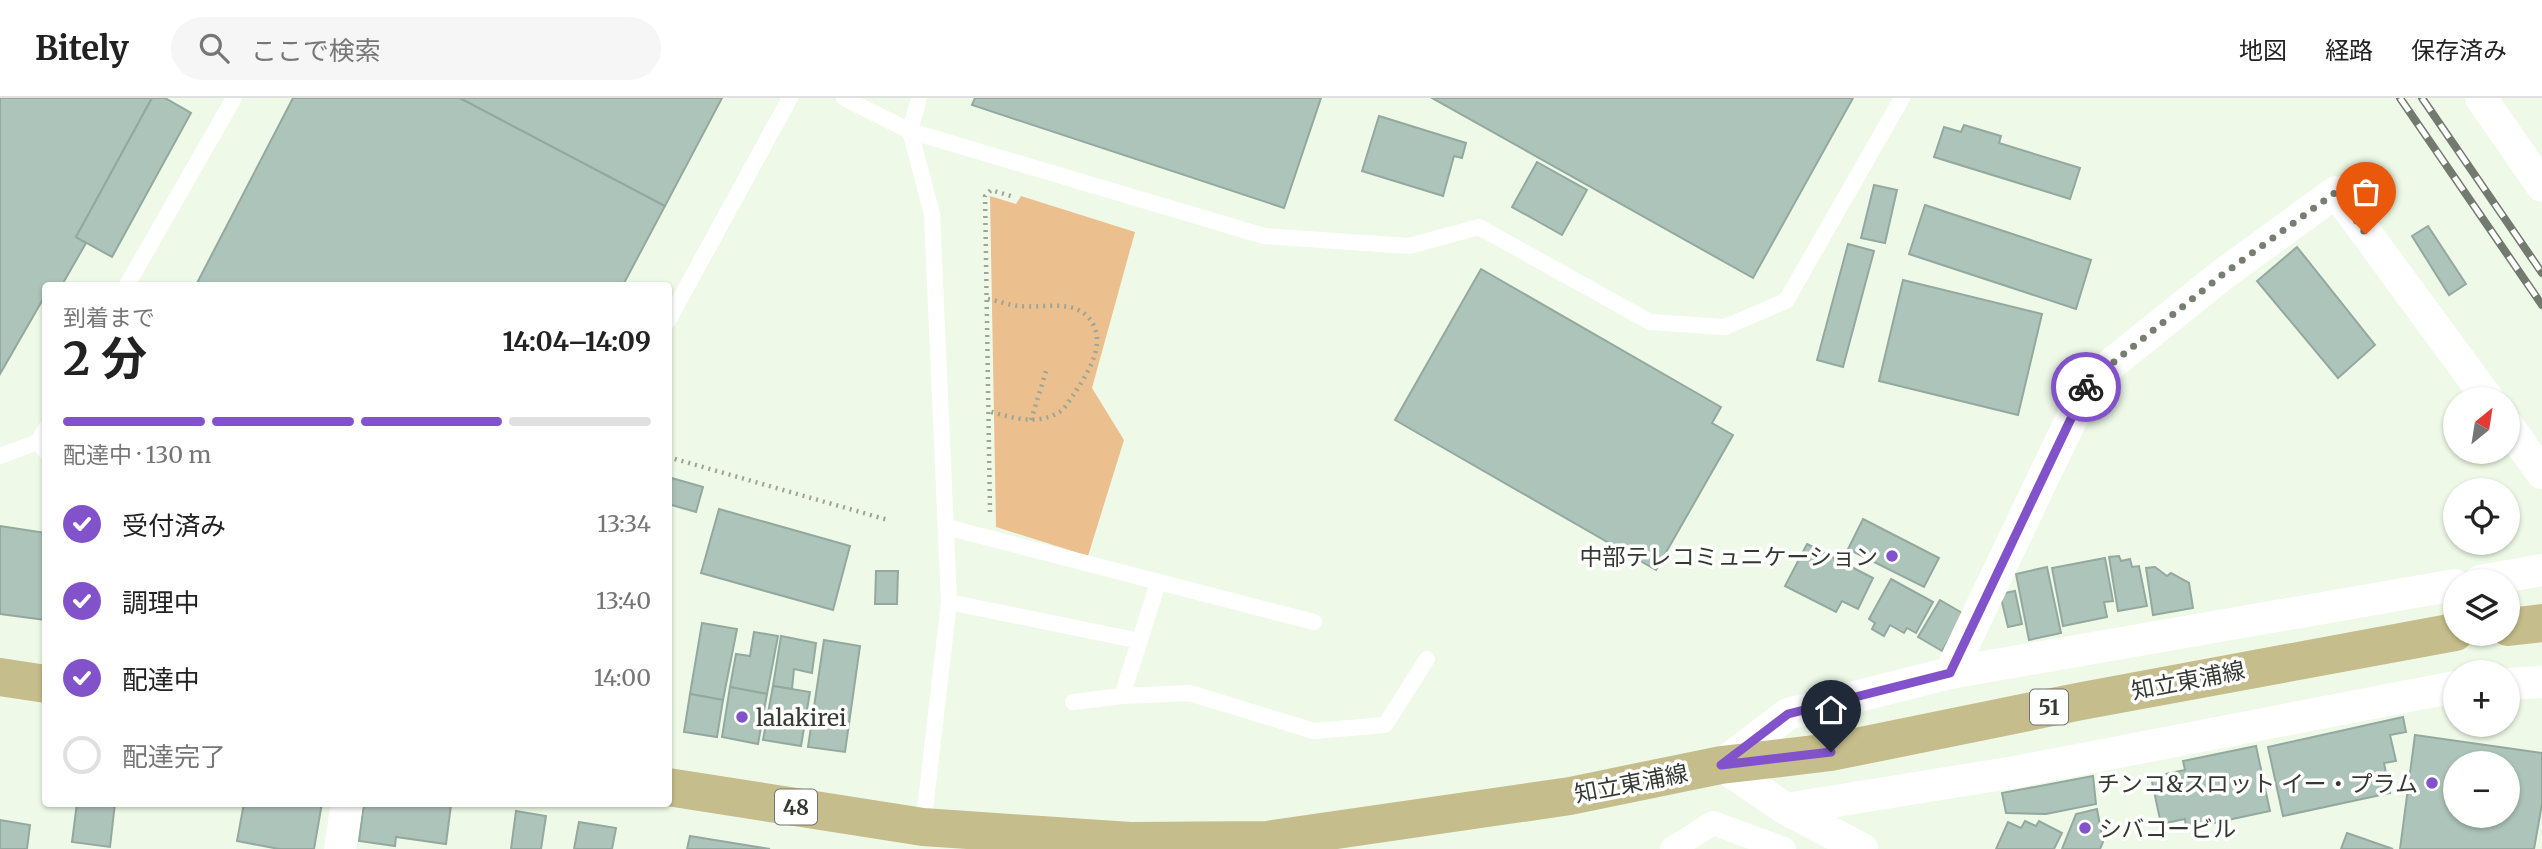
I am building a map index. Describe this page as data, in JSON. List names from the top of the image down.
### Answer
{
  "streets": {
    "main road": ["知立東浦線", "51", "48"]
  },
  "crossings": [
    ["知立東浦線", "48"]
  ],
  "places": [
    "中部テレコミュニケーション",
    "lalakirei",
    "チンコ&スロット イー・プラム",
    "シバコービル"
  ],
  "north": "top right",
  "page": {
    "header": "Bitely",
    "search": "ここで検索",
    "nav": ["地図", "経路", "保存済み"],
    "heading": ["2 分", "到着まで", "14:04–14:09"],
    "map_buttons": ["+", "−"],
    "bar": "配達中 · 130 m",
    "list": [
      ["受付済み", "13:34"],
      ["調理中", "13:40"],
      ["配達中", "14:00"],
      "配達完了"
    ]
  }
}
